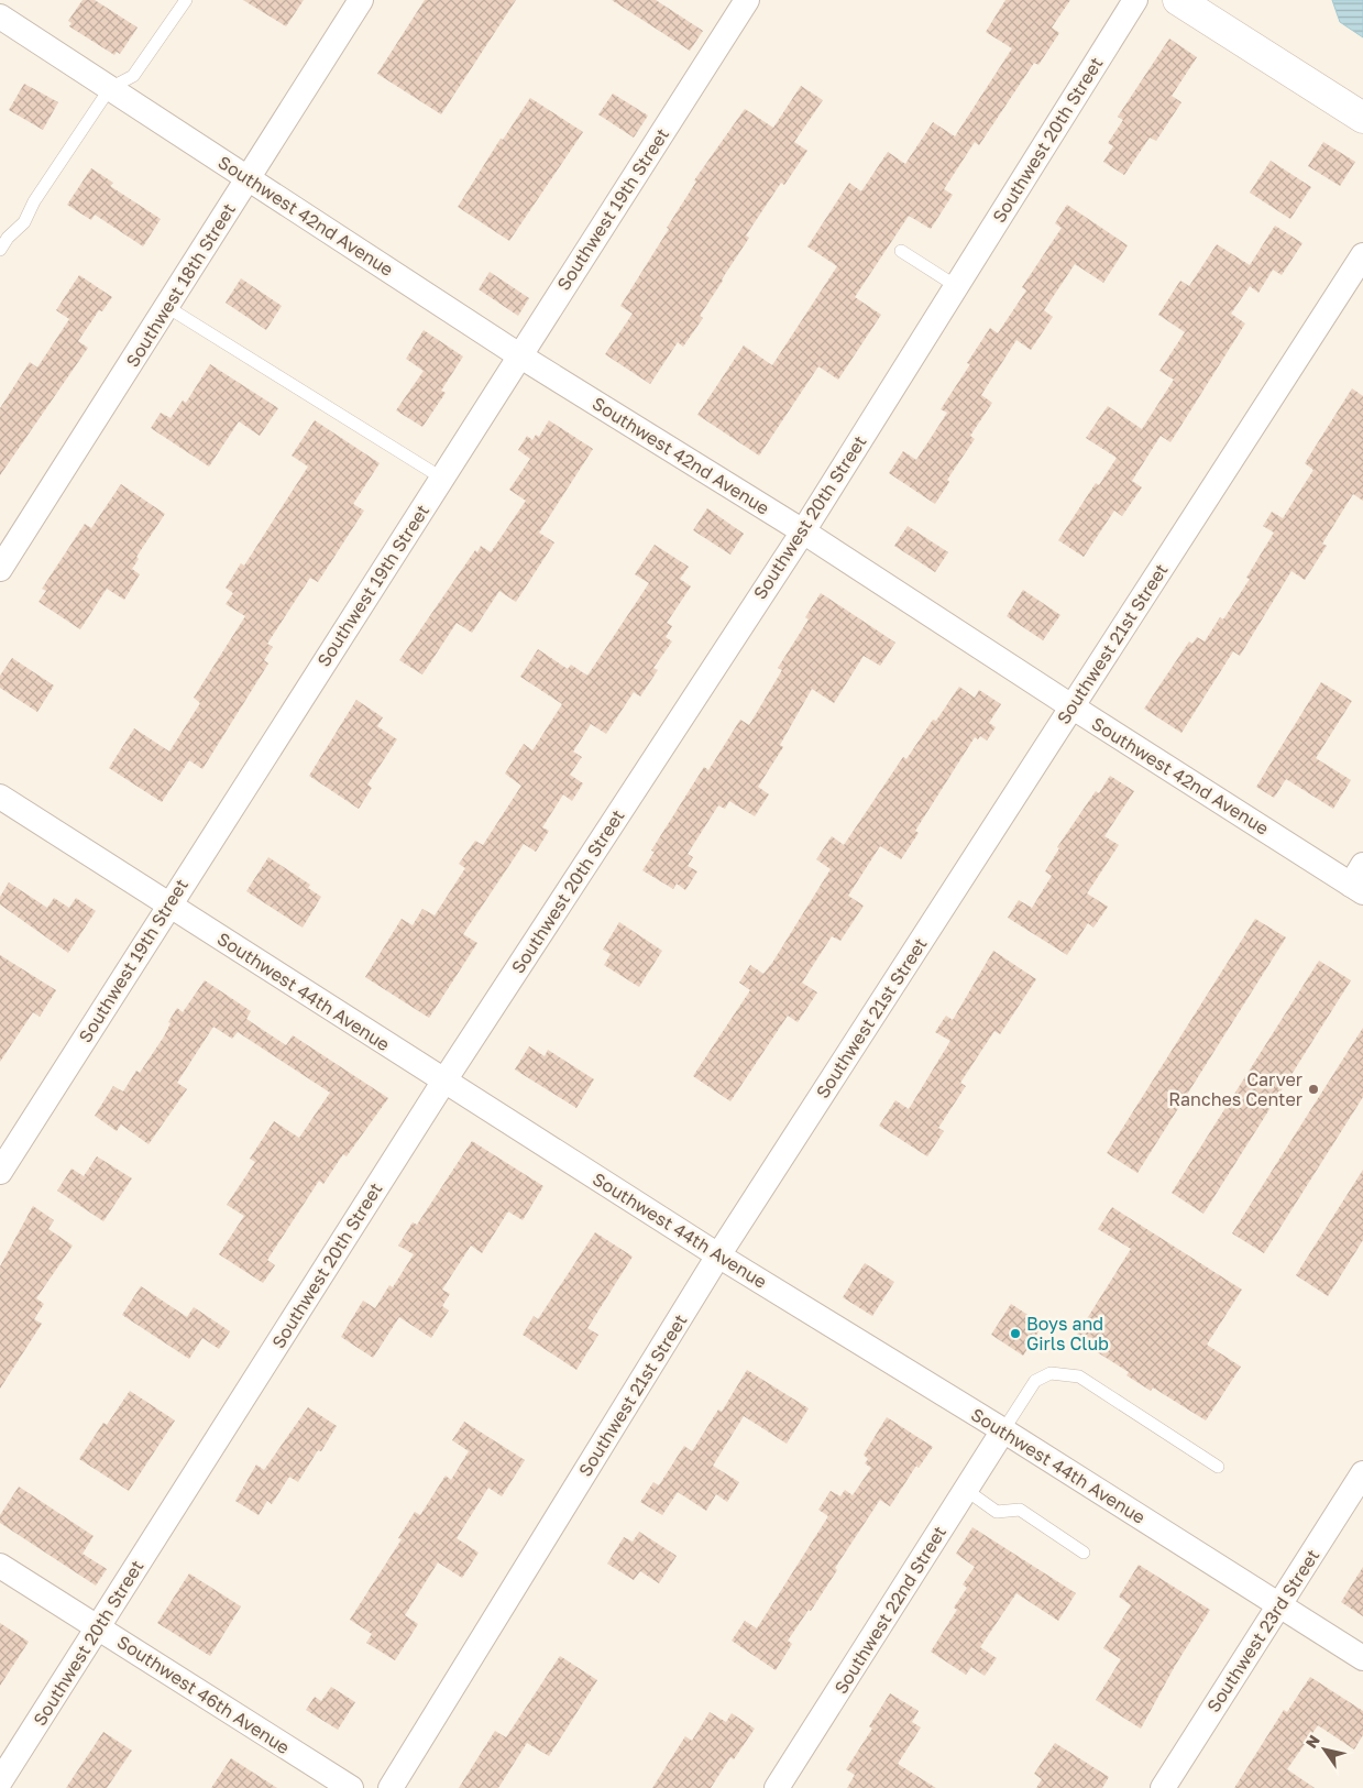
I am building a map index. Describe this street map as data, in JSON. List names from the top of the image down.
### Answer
{
  "streets": {
    "street": [
      "Southwest 20th Street",
      "Southwest 19th Street",
      "Southwest 42nd Avenue",
      "Southwest 18th Street",
      "Southwest 21st Street",
      "Southwest 44th Avenue",
      "Southwest 22nd Street",
      "Southwest 23rd Street",
      "Southwest 46th Avenue"
    ]
  },
  "crossings": [
    ["Southwest 20th Street", "Southwest 42nd Avenue"],
    ["Southwest 20th Street", "Southwest 44th Avenue"],
    ["Southwest 20th Street", "Southwest 46th Avenue"],
    ["Southwest 19th Street", "Southwest 42nd Avenue"],
    ["Southwest 19th Street", "Southwest 44th Avenue"],
    ["Southwest 42nd Avenue", "Southwest 18th Street"],
    ["Southwest 42nd Avenue", "Southwest 21st Street"],
    ["Southwest 21st Street", "Southwest 44th Avenue"],
    ["Southwest 44th Avenue", "Southwest 22nd Street"],
    ["Southwest 44th Avenue", "Southwest 23rd Street"]
  ],
  "places": ["Carver Ranches Center", "Boys and Girls Club"],
  "north": "top left"
}
